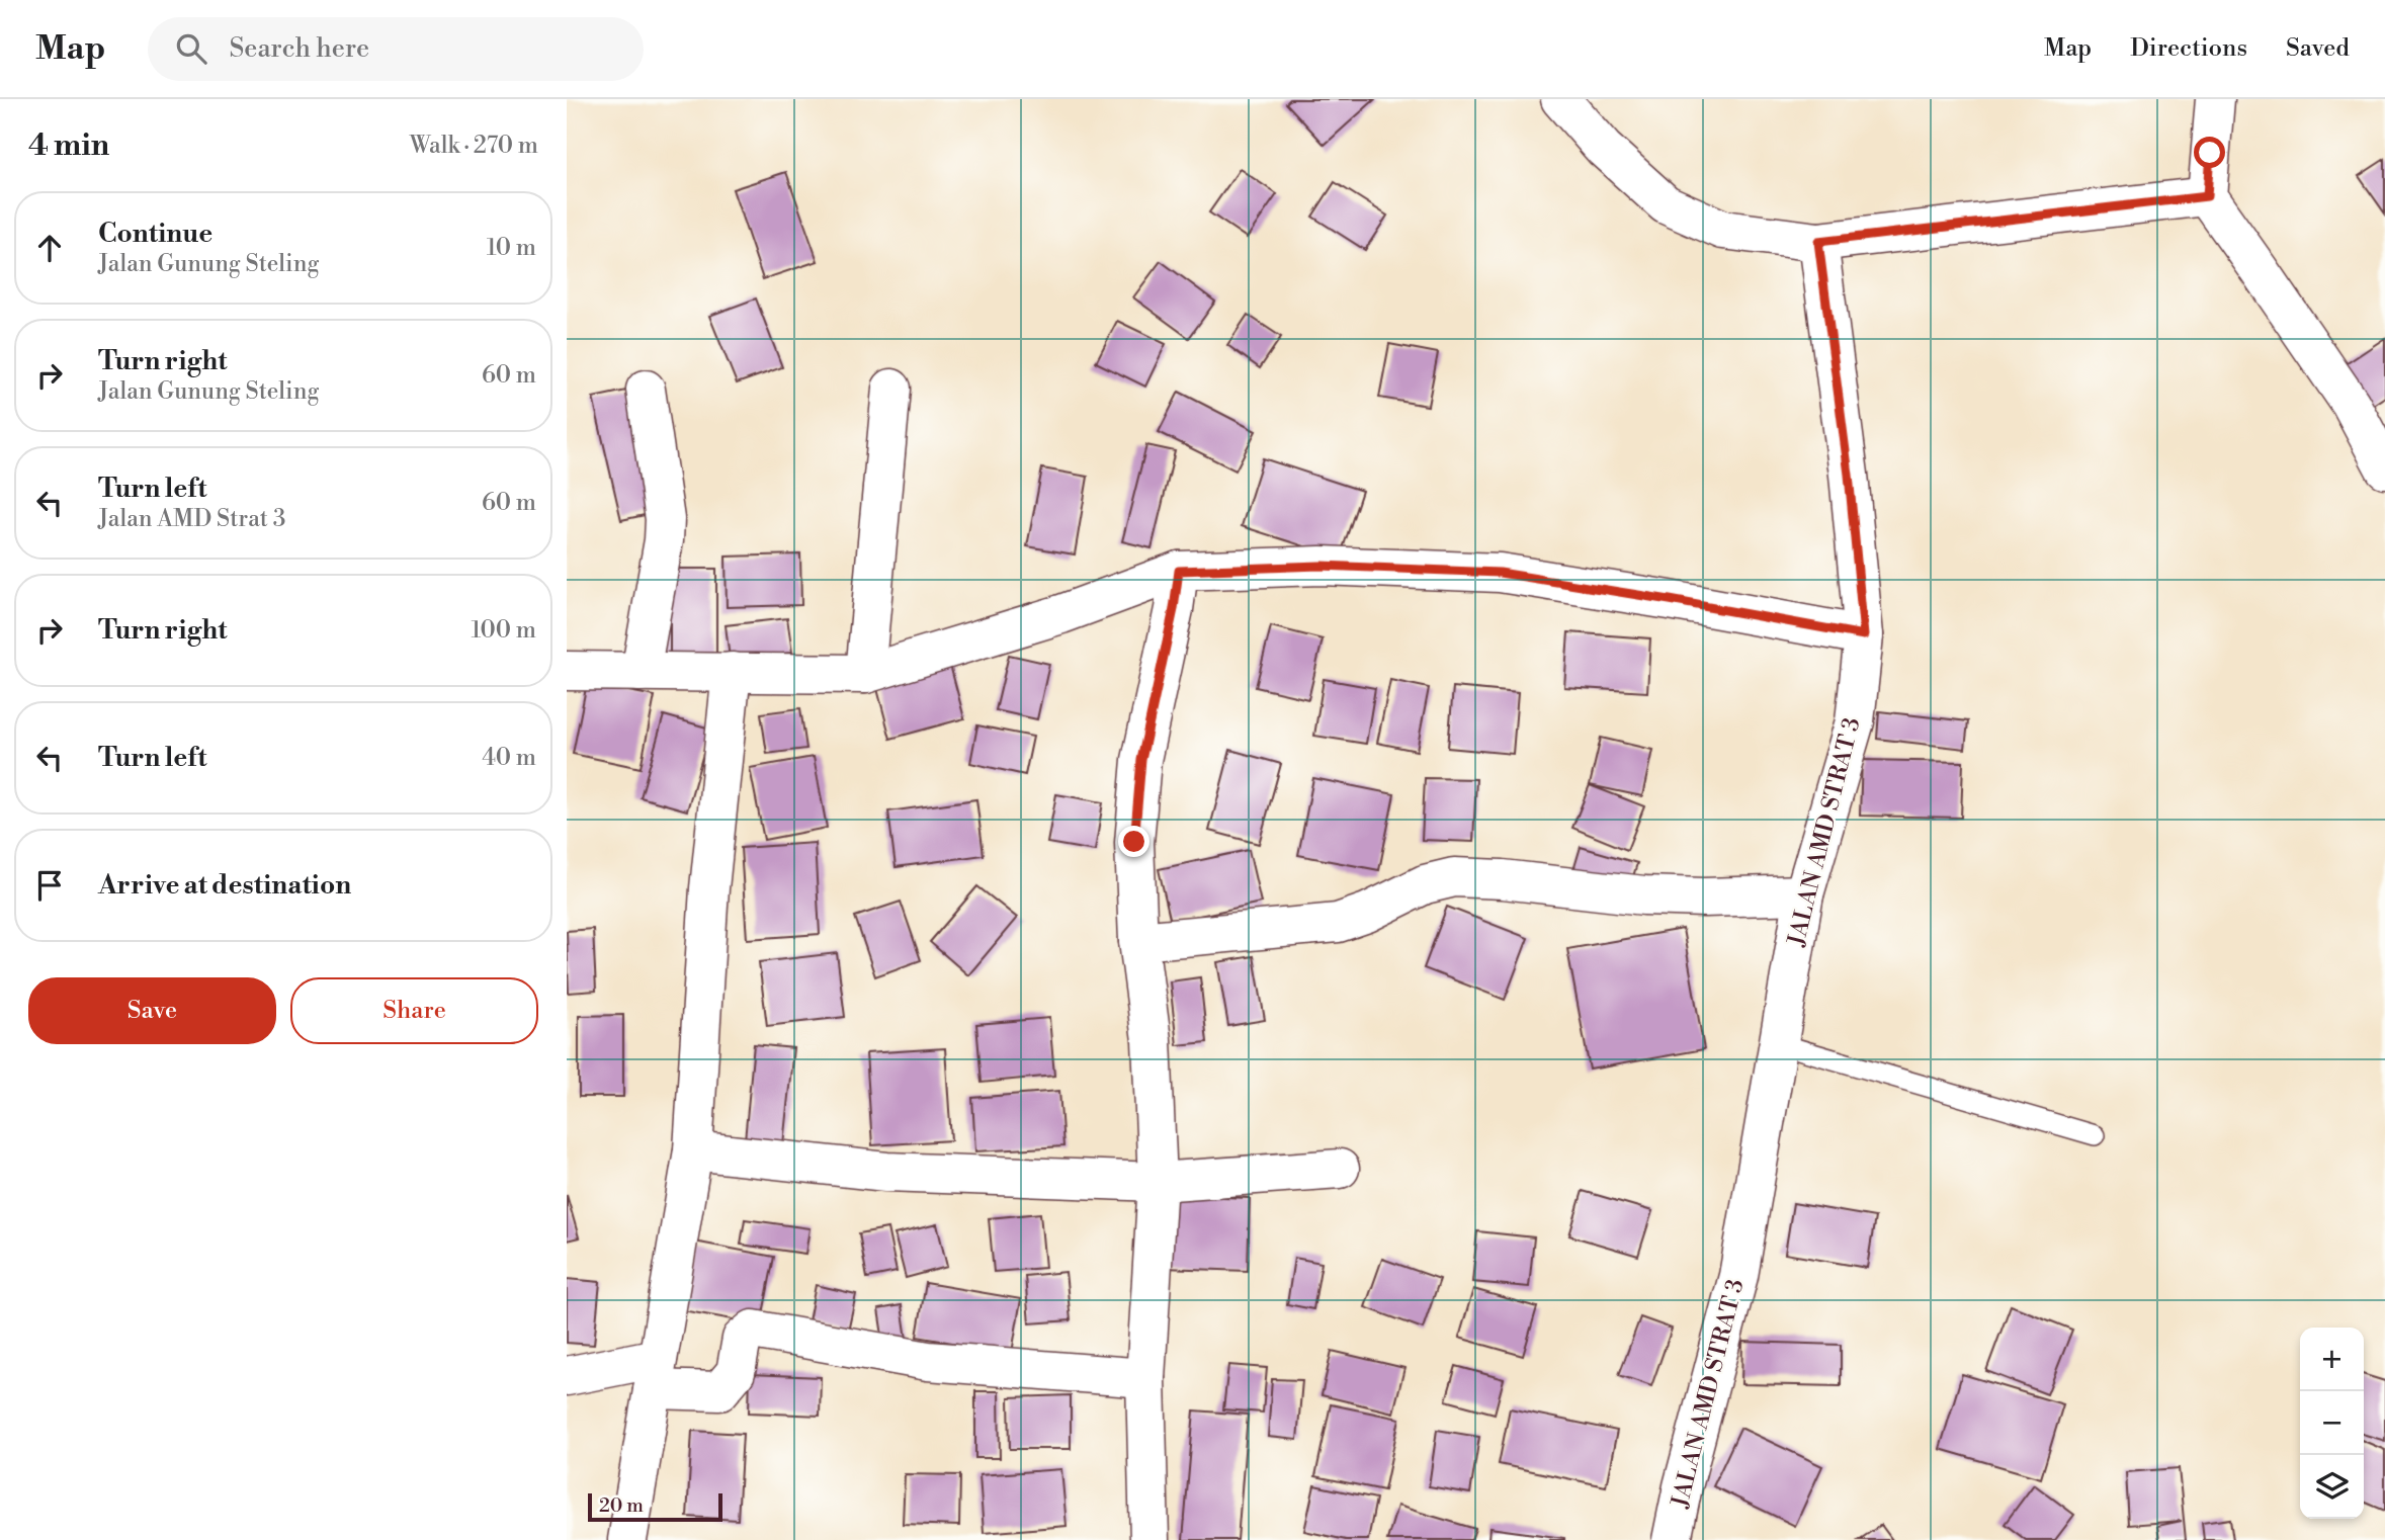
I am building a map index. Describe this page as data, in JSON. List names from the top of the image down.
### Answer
{
  "streets": {
    "street": ["JALAN AMD STRAT 3"]
  },
  "scale_bar": "20 m",
  "page": {
    "header": "Map",
    "search": "Search here",
    "nav": ["Map", "Directions", "Saved"],
    "heading": ["4 min", "Walk · 270 m"],
    "list": [
      ["Continue", "Jalan Gunung Steling", "10 m"],
      ["Turn right", "Jalan Gunung Steling", "60 m"],
      ["Turn left", "Jalan AMD Strat 3", "60 m"],
      ["Turn right", "100 m"],
      ["Turn left", "40 m"],
      "Arrive at destination"
    ],
    "buttons": ["Save", "Share"],
    "map_buttons": ["+", "−"],
    "scale": "20 m"
  }
}
